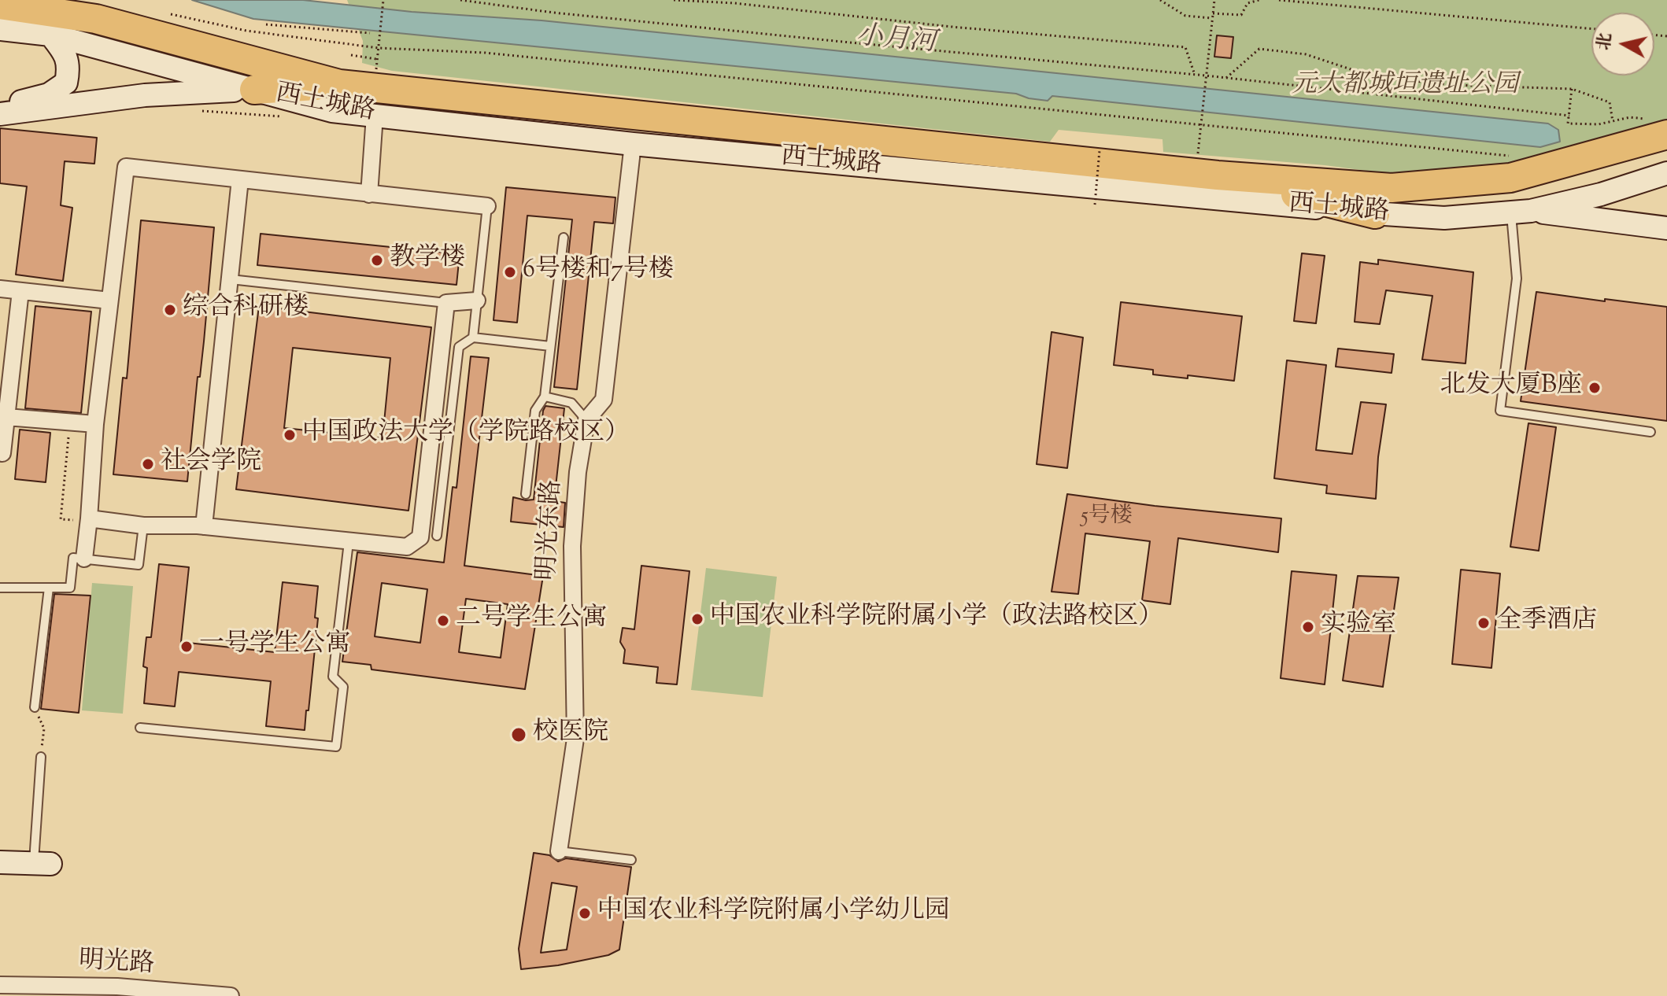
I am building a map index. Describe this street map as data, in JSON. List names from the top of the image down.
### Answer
{
  "streets": {
    "street": ["西土城路", "明光东路", "明光路"]
  },
  "crossings": [
    ["西土城路", "明光东路"]
  ],
  "water": ["小月河"],
  "parks": ["元大都城垣遗址公园"],
  "places": [
    "教学楼",
    "6号楼和7号楼",
    "综合科研楼",
    "北发大厦B座",
    "中国政法大学（学院路校区）",
    "社会学院",
    "中国农业科学院附属小学（政法路校区）",
    "二号学生公寓",
    "全季酒店",
    "实验室",
    "一号学生公寓",
    "校医院",
    "中国农业科学院附属小学幼儿园"
  ],
  "house_numbers": ["5号楼"],
  "north": "left"
}
